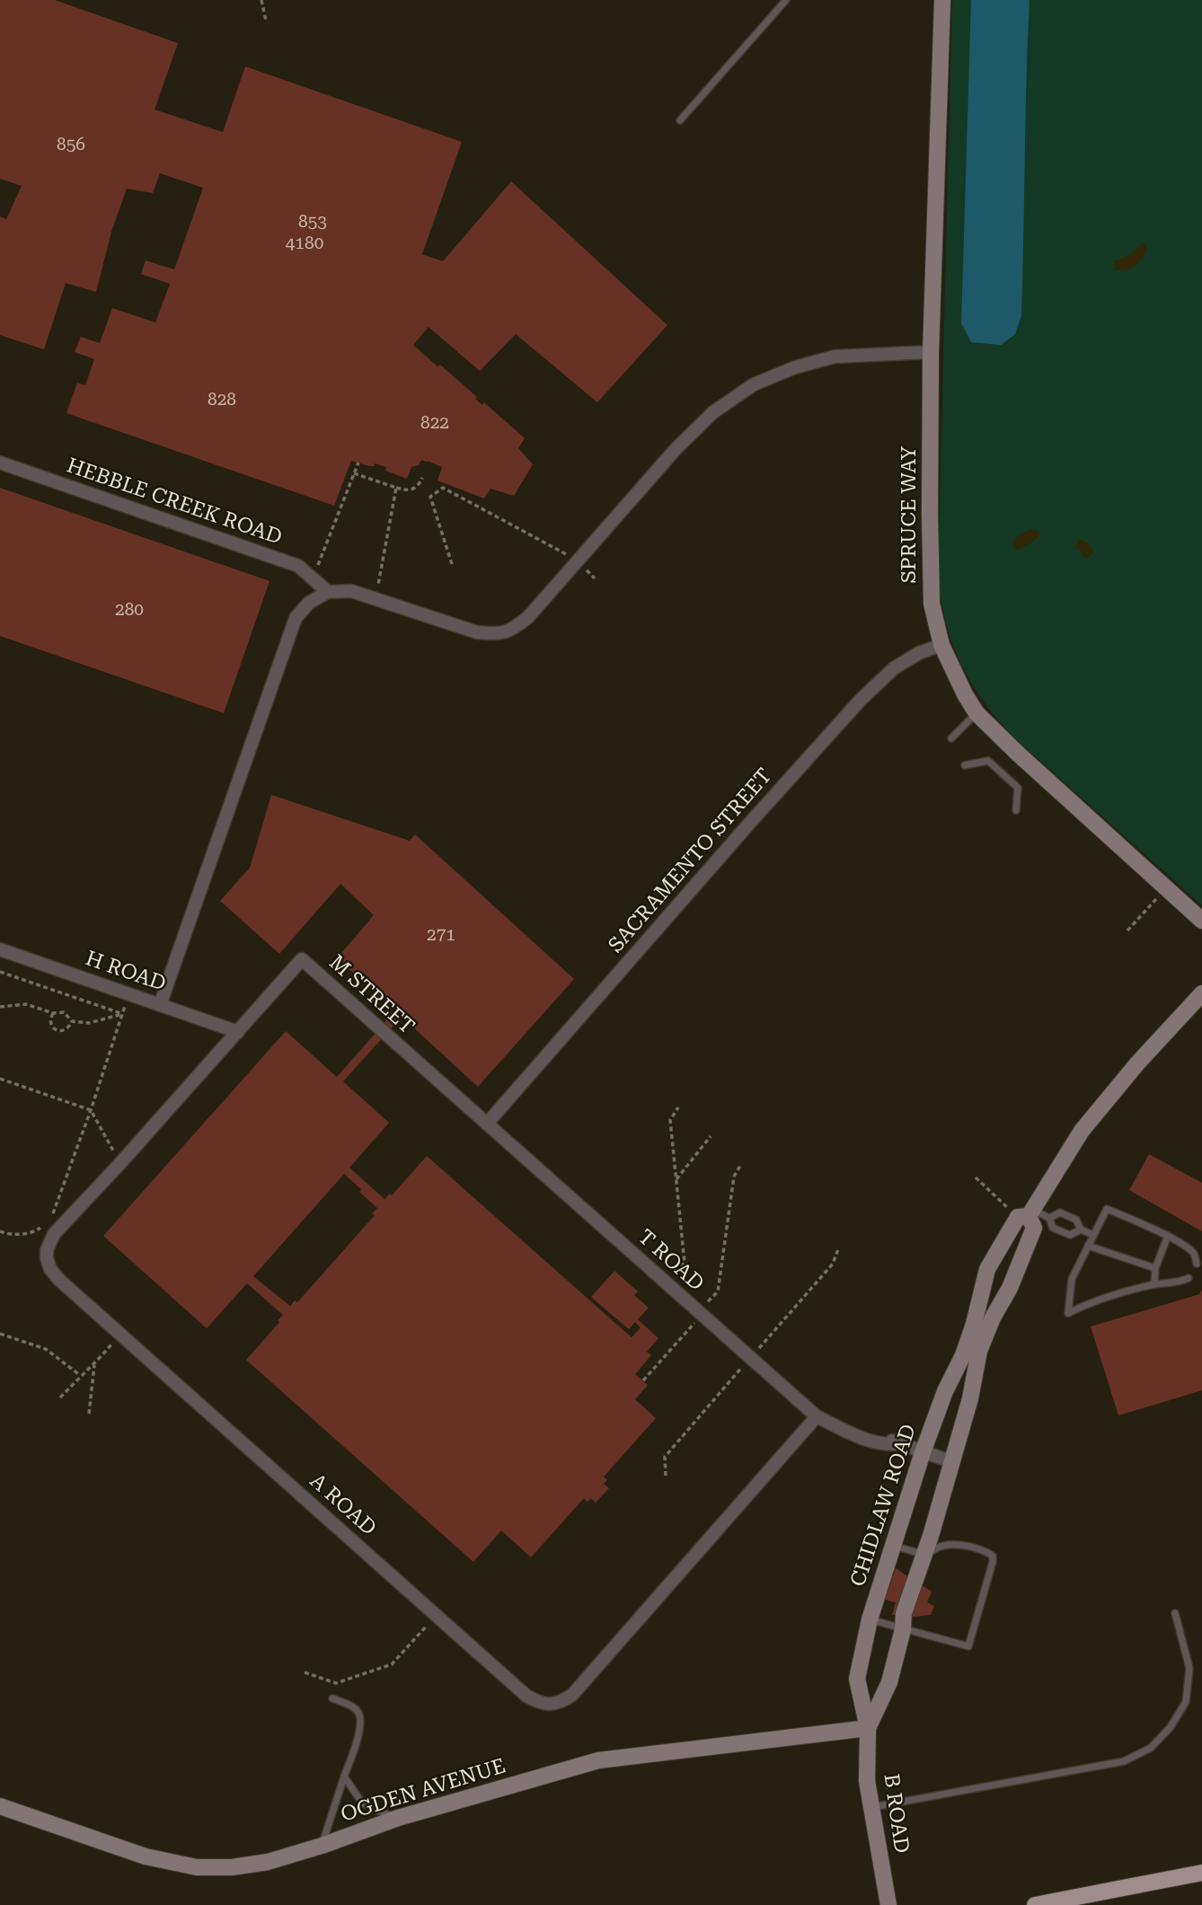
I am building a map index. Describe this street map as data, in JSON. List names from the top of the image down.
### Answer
{
  "streets": {
    "street": [
      "HEBBLE CREEK ROAD",
      "SPRUCE WAY",
      "SACRAMENTO STREET",
      "H ROAD",
      "M STREET",
      "T ROAD",
      "A ROAD",
      "CHIDLAW ROAD",
      "OGDEN AVENUE",
      "B ROAD"
    ]
  },
  "crossings": [
    ["SPRUCE WAY", "SACRAMENTO STREET"],
    ["SACRAMENTO STREET", "M STREET"],
    ["SACRAMENTO STREET", "T ROAD"],
    ["H ROAD", "M STREET"],
    ["H ROAD", "A ROAD"],
    ["M STREET", "T ROAD"],
    ["M STREET", "A ROAD"],
    ["T ROAD", "A ROAD"],
    ["T ROAD", "CHIDLAW ROAD"],
    ["CHIDLAW ROAD", "OGDEN AVENUE"],
    ["CHIDLAW ROAD", "B ROAD"],
    ["OGDEN AVENUE", "B ROAD"]
  ],
  "house_numbers": [
    "856",
    "853",
    "4180",
    "828",
    "822",
    "280",
    "271"
  ]
}
